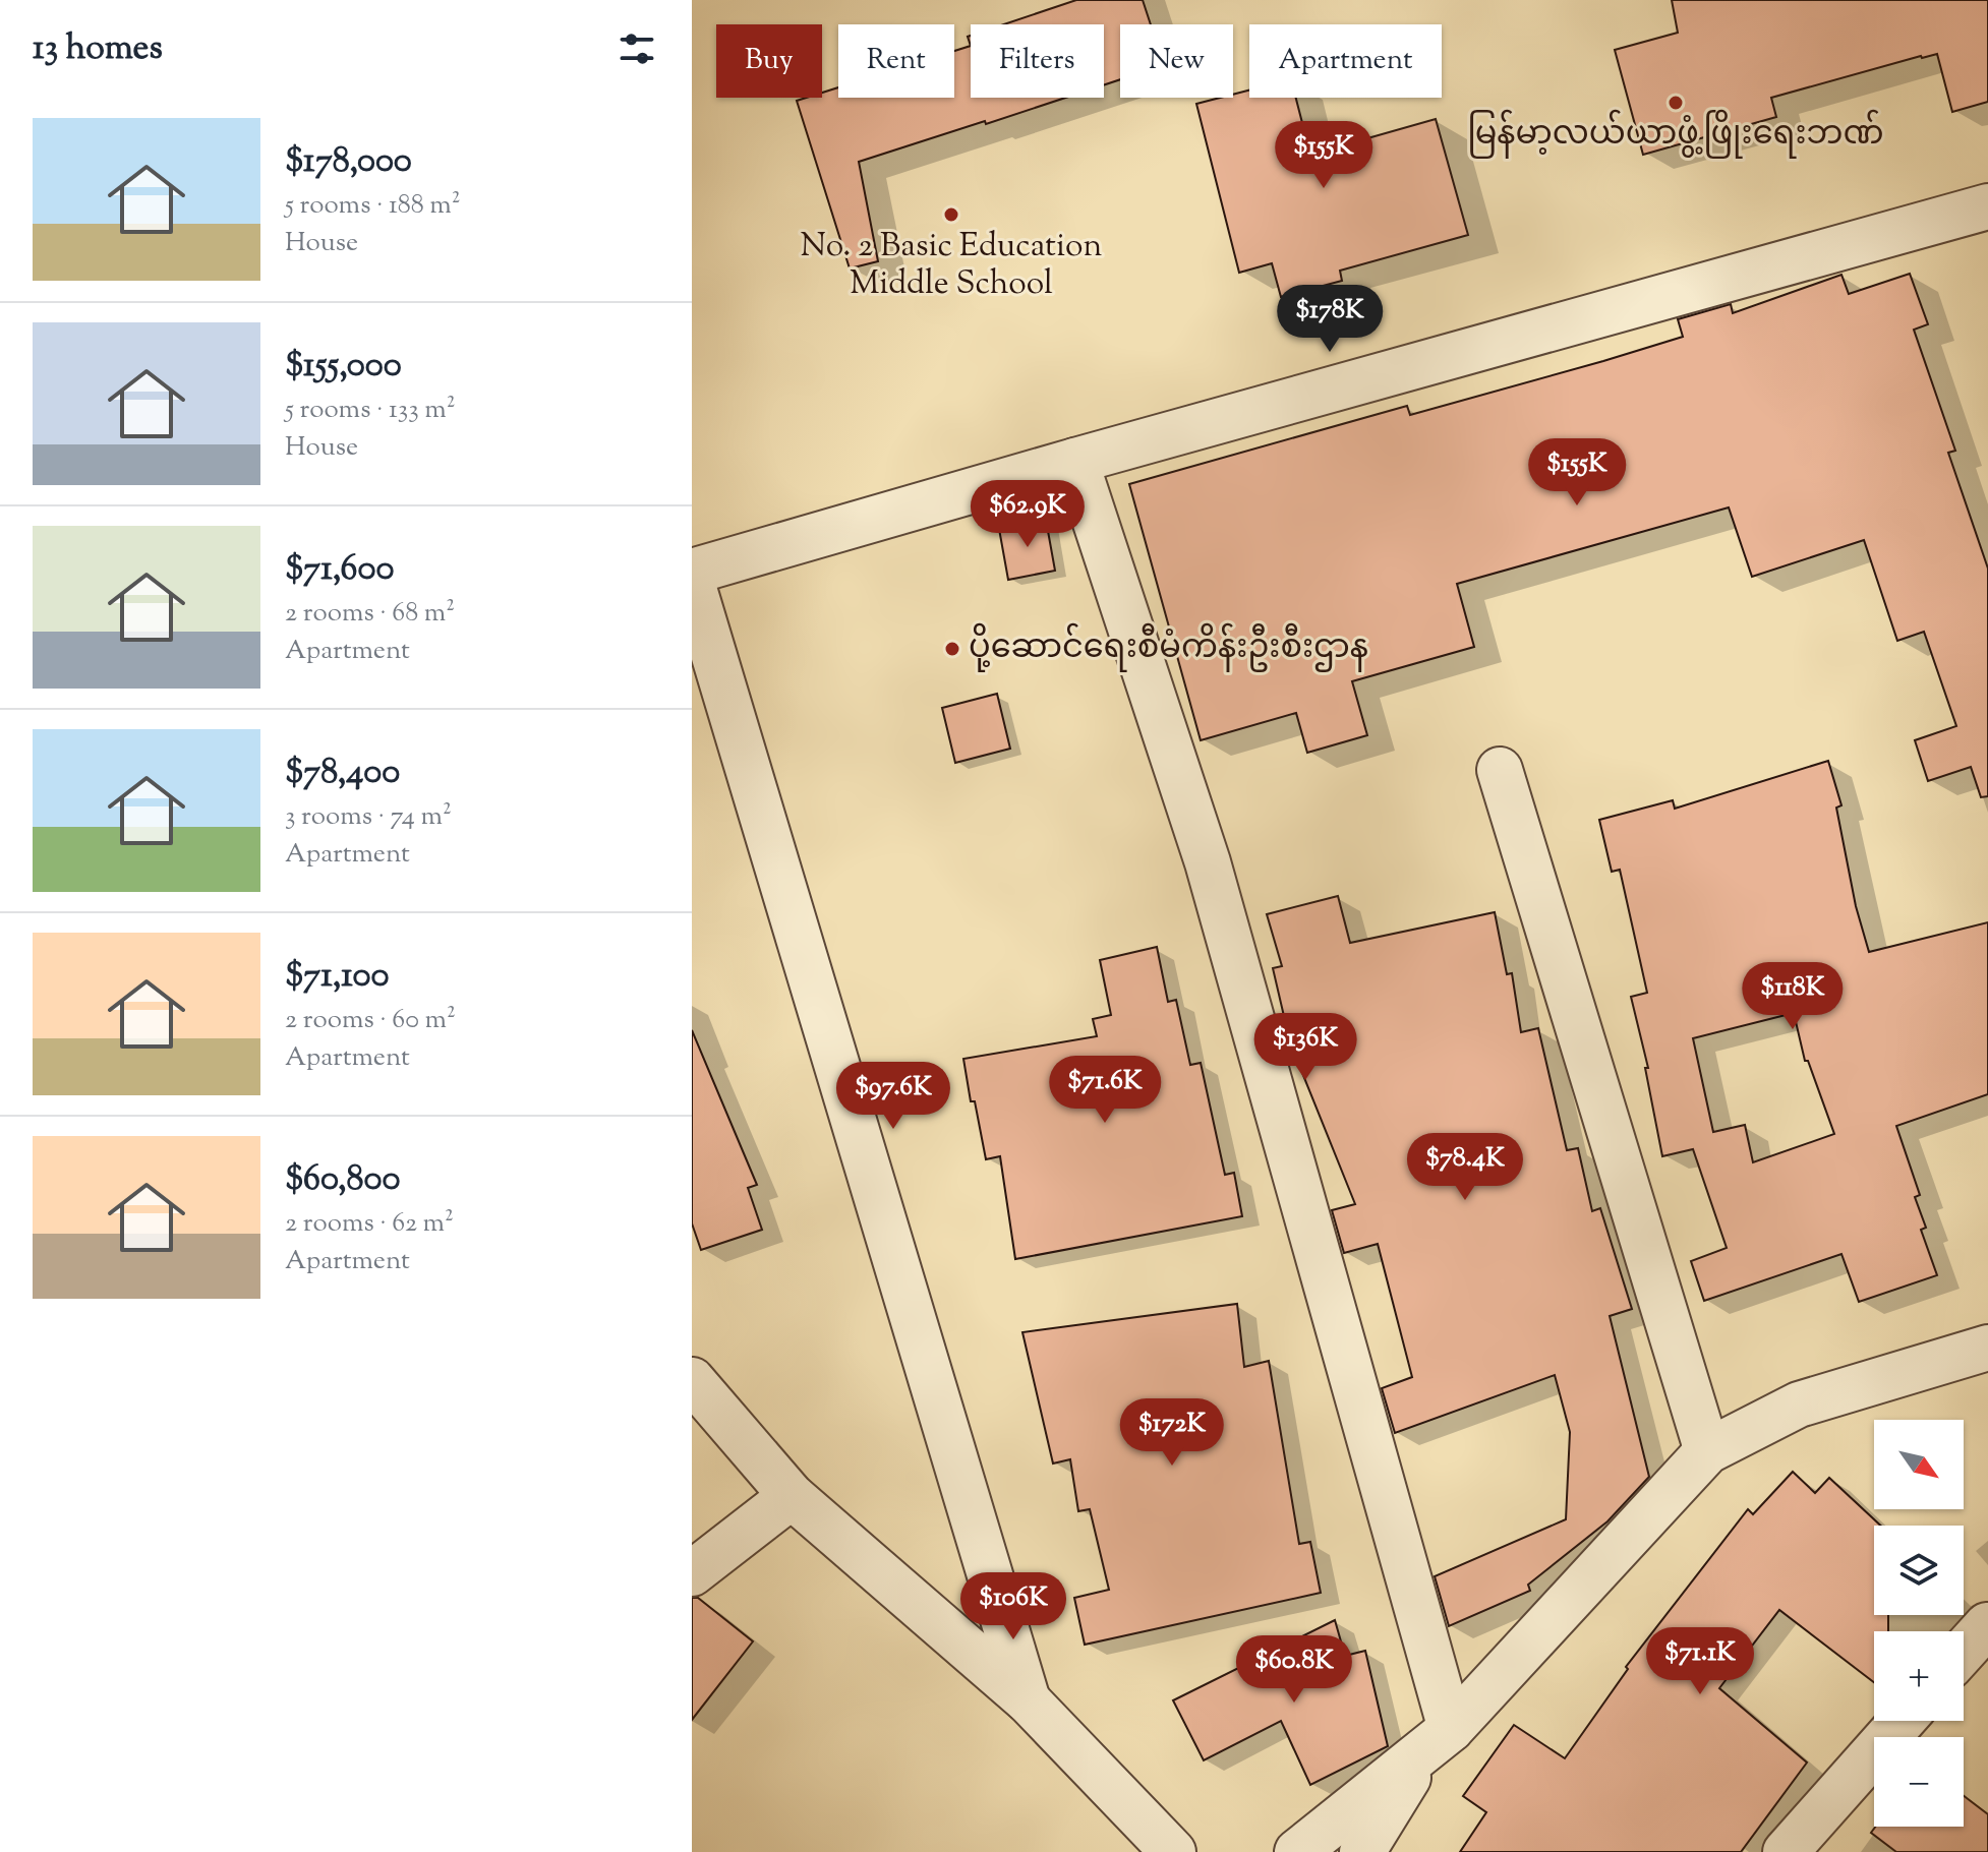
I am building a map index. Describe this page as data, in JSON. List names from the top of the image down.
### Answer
{
  "places": ["မြန်မာ့လယ်ယာဖွံ့ဖြိုးရေးဘဏ်", "No. 2 Basic Education Middle School", "ပို့ဆောင်ရေးစီမံကိန်းဦးစီးဌာန"],
  "north": "bottom right",
  "page": {
    "heading": "13 homes",
    "chip": [
      "Buy",
      "Rent",
      "Filters",
      "New",
      "Apartment"
    ],
    "list": [
      {
        "name": "$178,000",
        "note": "5 rooms · 188 m² · House"
      },
      {
        "name": "$155,000",
        "note": "5 rooms · 133 m² · House"
      },
      {
        "name": "$71,600",
        "note": "2 rooms · 68 m² · Apartment"
      },
      {
        "name": "$78,400",
        "note": "3 rooms · 74 m² · Apartment"
      },
      {
        "name": "$71,100",
        "note": "2 rooms · 60 m² · Apartment"
      },
      {
        "name": "$60,800",
        "note": "2 rooms · 62 m² · Apartment"
      }
    ],
    "price": [
      "$155K",
      "$178K",
      "$155K",
      "$62.9K",
      "$118K",
      "$136K",
      "$71.6K",
      "$97.6K",
      "$78.4K",
      "$172K",
      "$106K",
      "$71.1K",
      "$60.8K"
    ],
    "map_buttons": ["+", "−"]
  }
}
